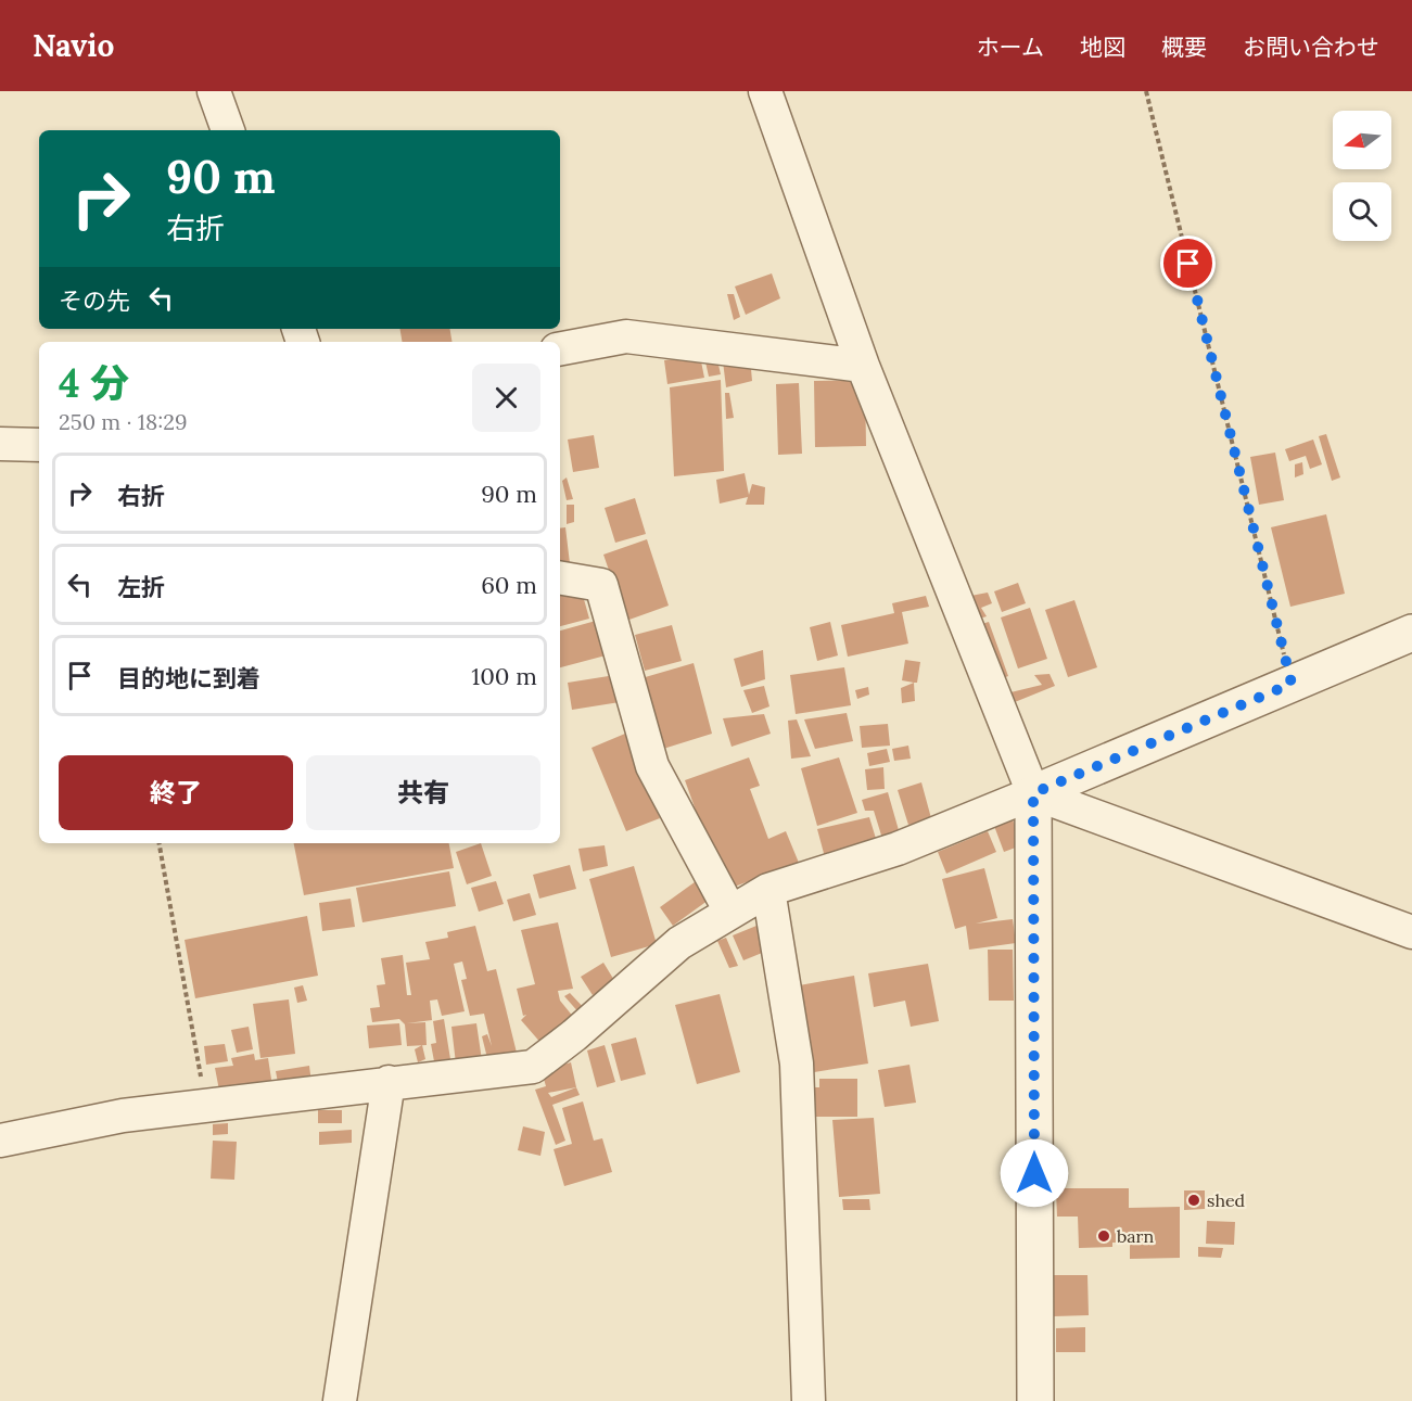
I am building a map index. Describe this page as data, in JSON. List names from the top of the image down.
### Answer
{
  "places": ["shed", "barn"],
  "north": "left",
  "page": {
    "header": "Navio",
    "nav": [
      "ホーム",
      "地図",
      "概要",
      "お問い合わせ"
    ],
    "turn": ["90 m", "右折"],
    "then": "その先",
    "heading": ["4 分", "250 m · 18:29"],
    "list": [
      {
        "name": "右折",
        "value": "90 m"
      },
      {
        "name": "左折",
        "value": "60 m"
      },
      {
        "name": "目的地に到着",
        "value": "100 m"
      }
    ],
    "buttons": ["終了", "共有"]
  }
}
